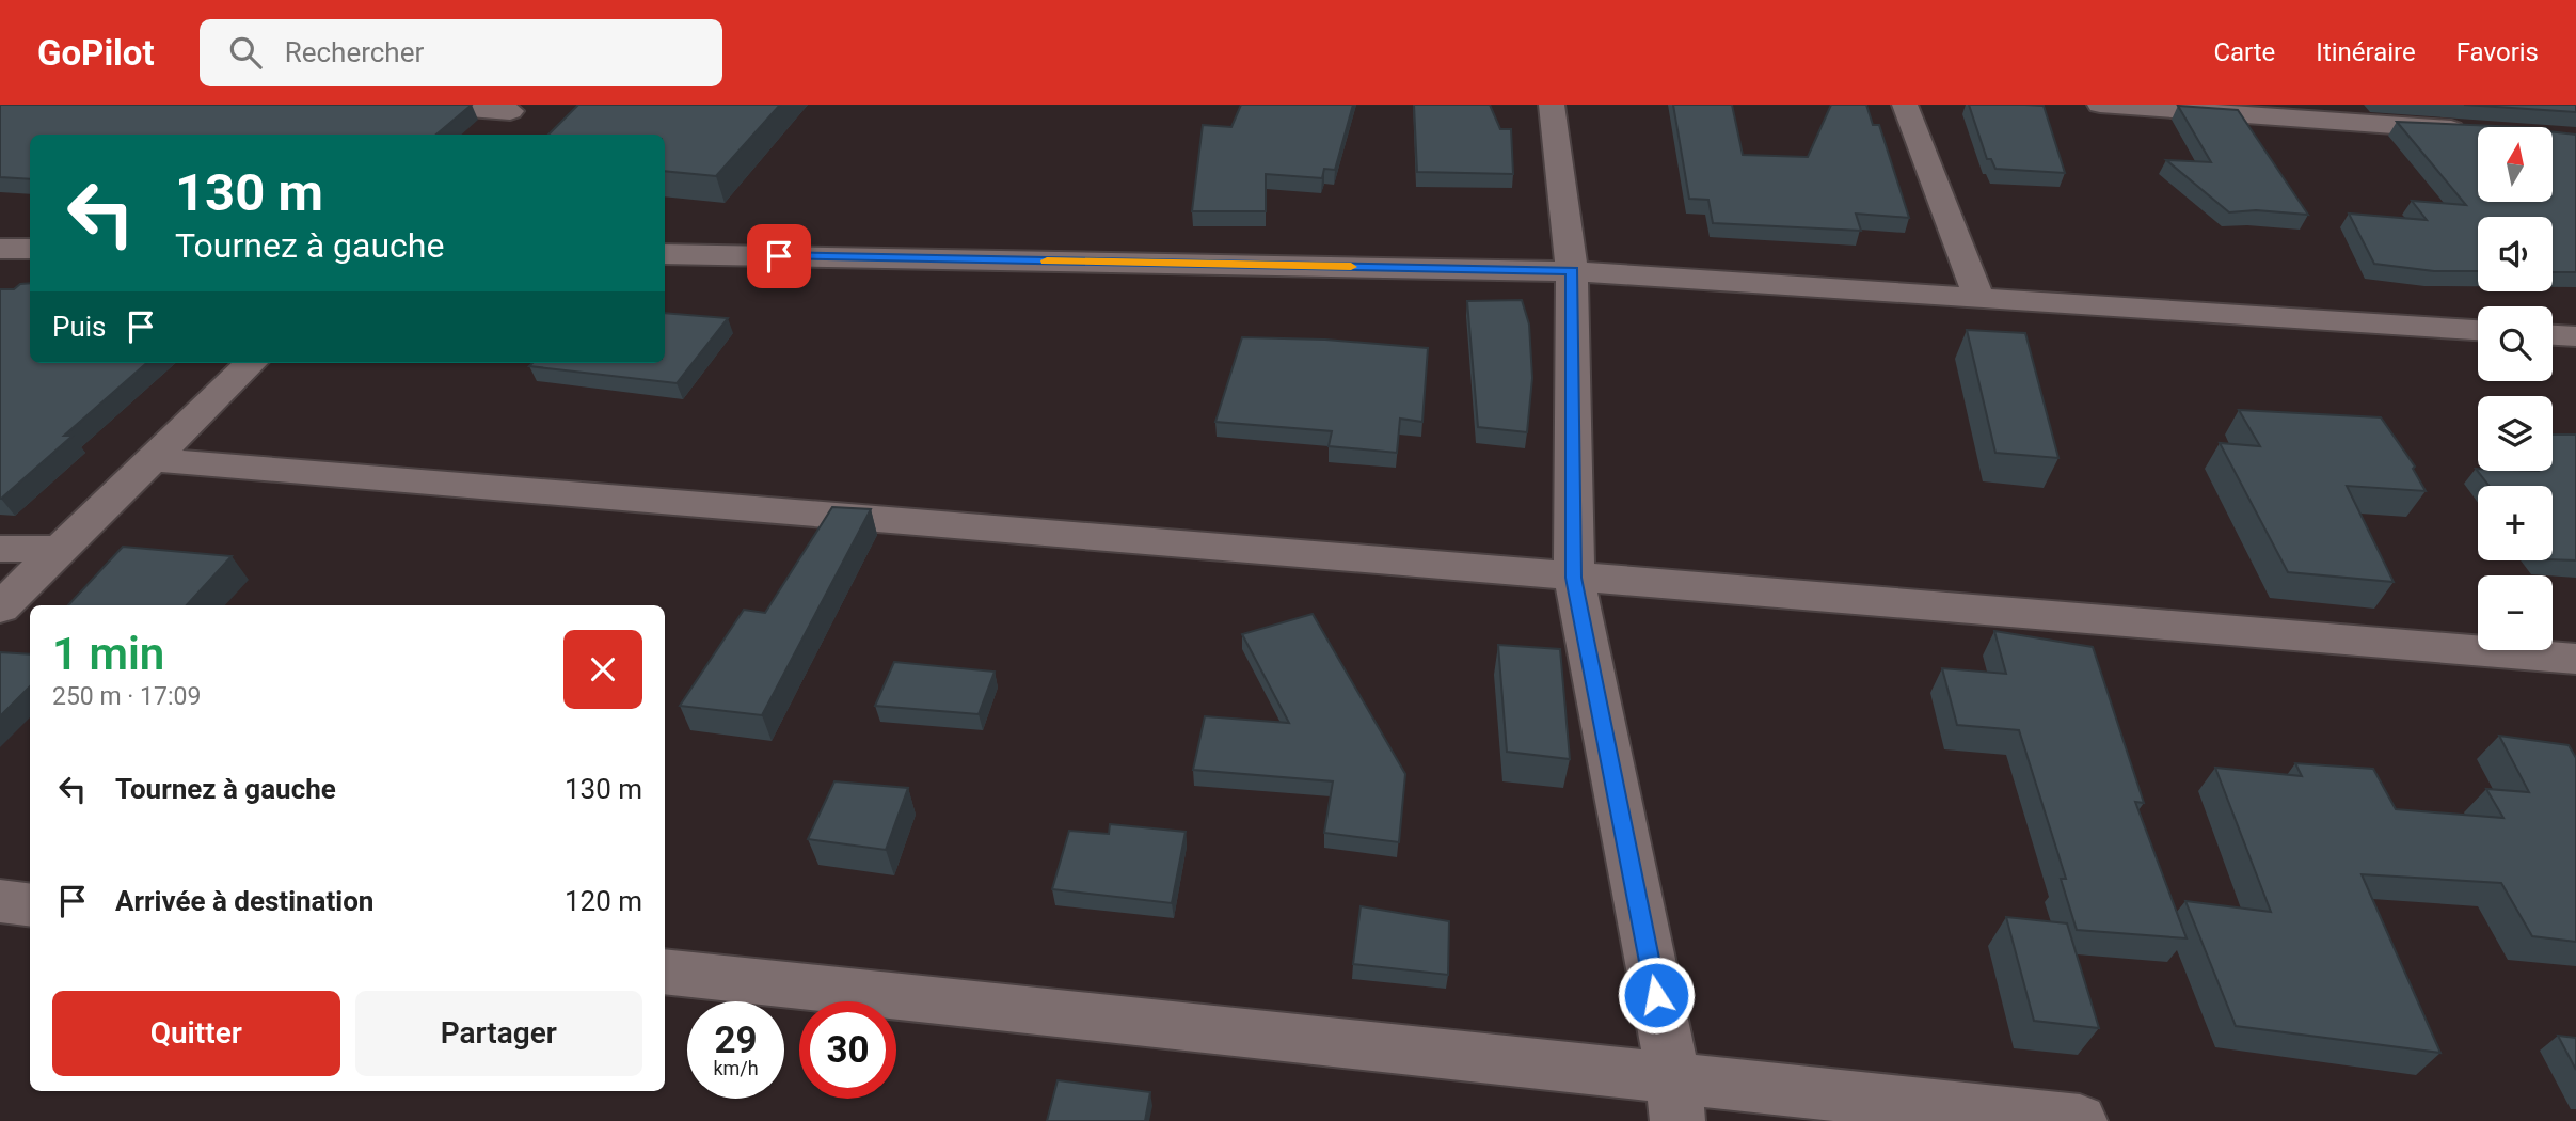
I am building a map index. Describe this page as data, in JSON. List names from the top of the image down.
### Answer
{
  "north": "top",
  "page": {
    "header": "GoPilot",
    "search": "Rechercher",
    "nav": ["Carte", "Itinéraire", "Favoris"],
    "map_buttons": ["+", "−"],
    "turn": ["130 m", "Tournez à gauche"],
    "then": "Puis",
    "heading": ["1 min", "250 m · 17:09"],
    "list": [
      {
        "name": "Tournez à gauche",
        "value": "130 m"
      },
      {
        "name": "Arrivée à destination",
        "value": "120 m"
      }
    ],
    "buttons": ["Quitter", "Partager"],
    "speed": "29 km/h",
    "limit": "30"
  }
}
